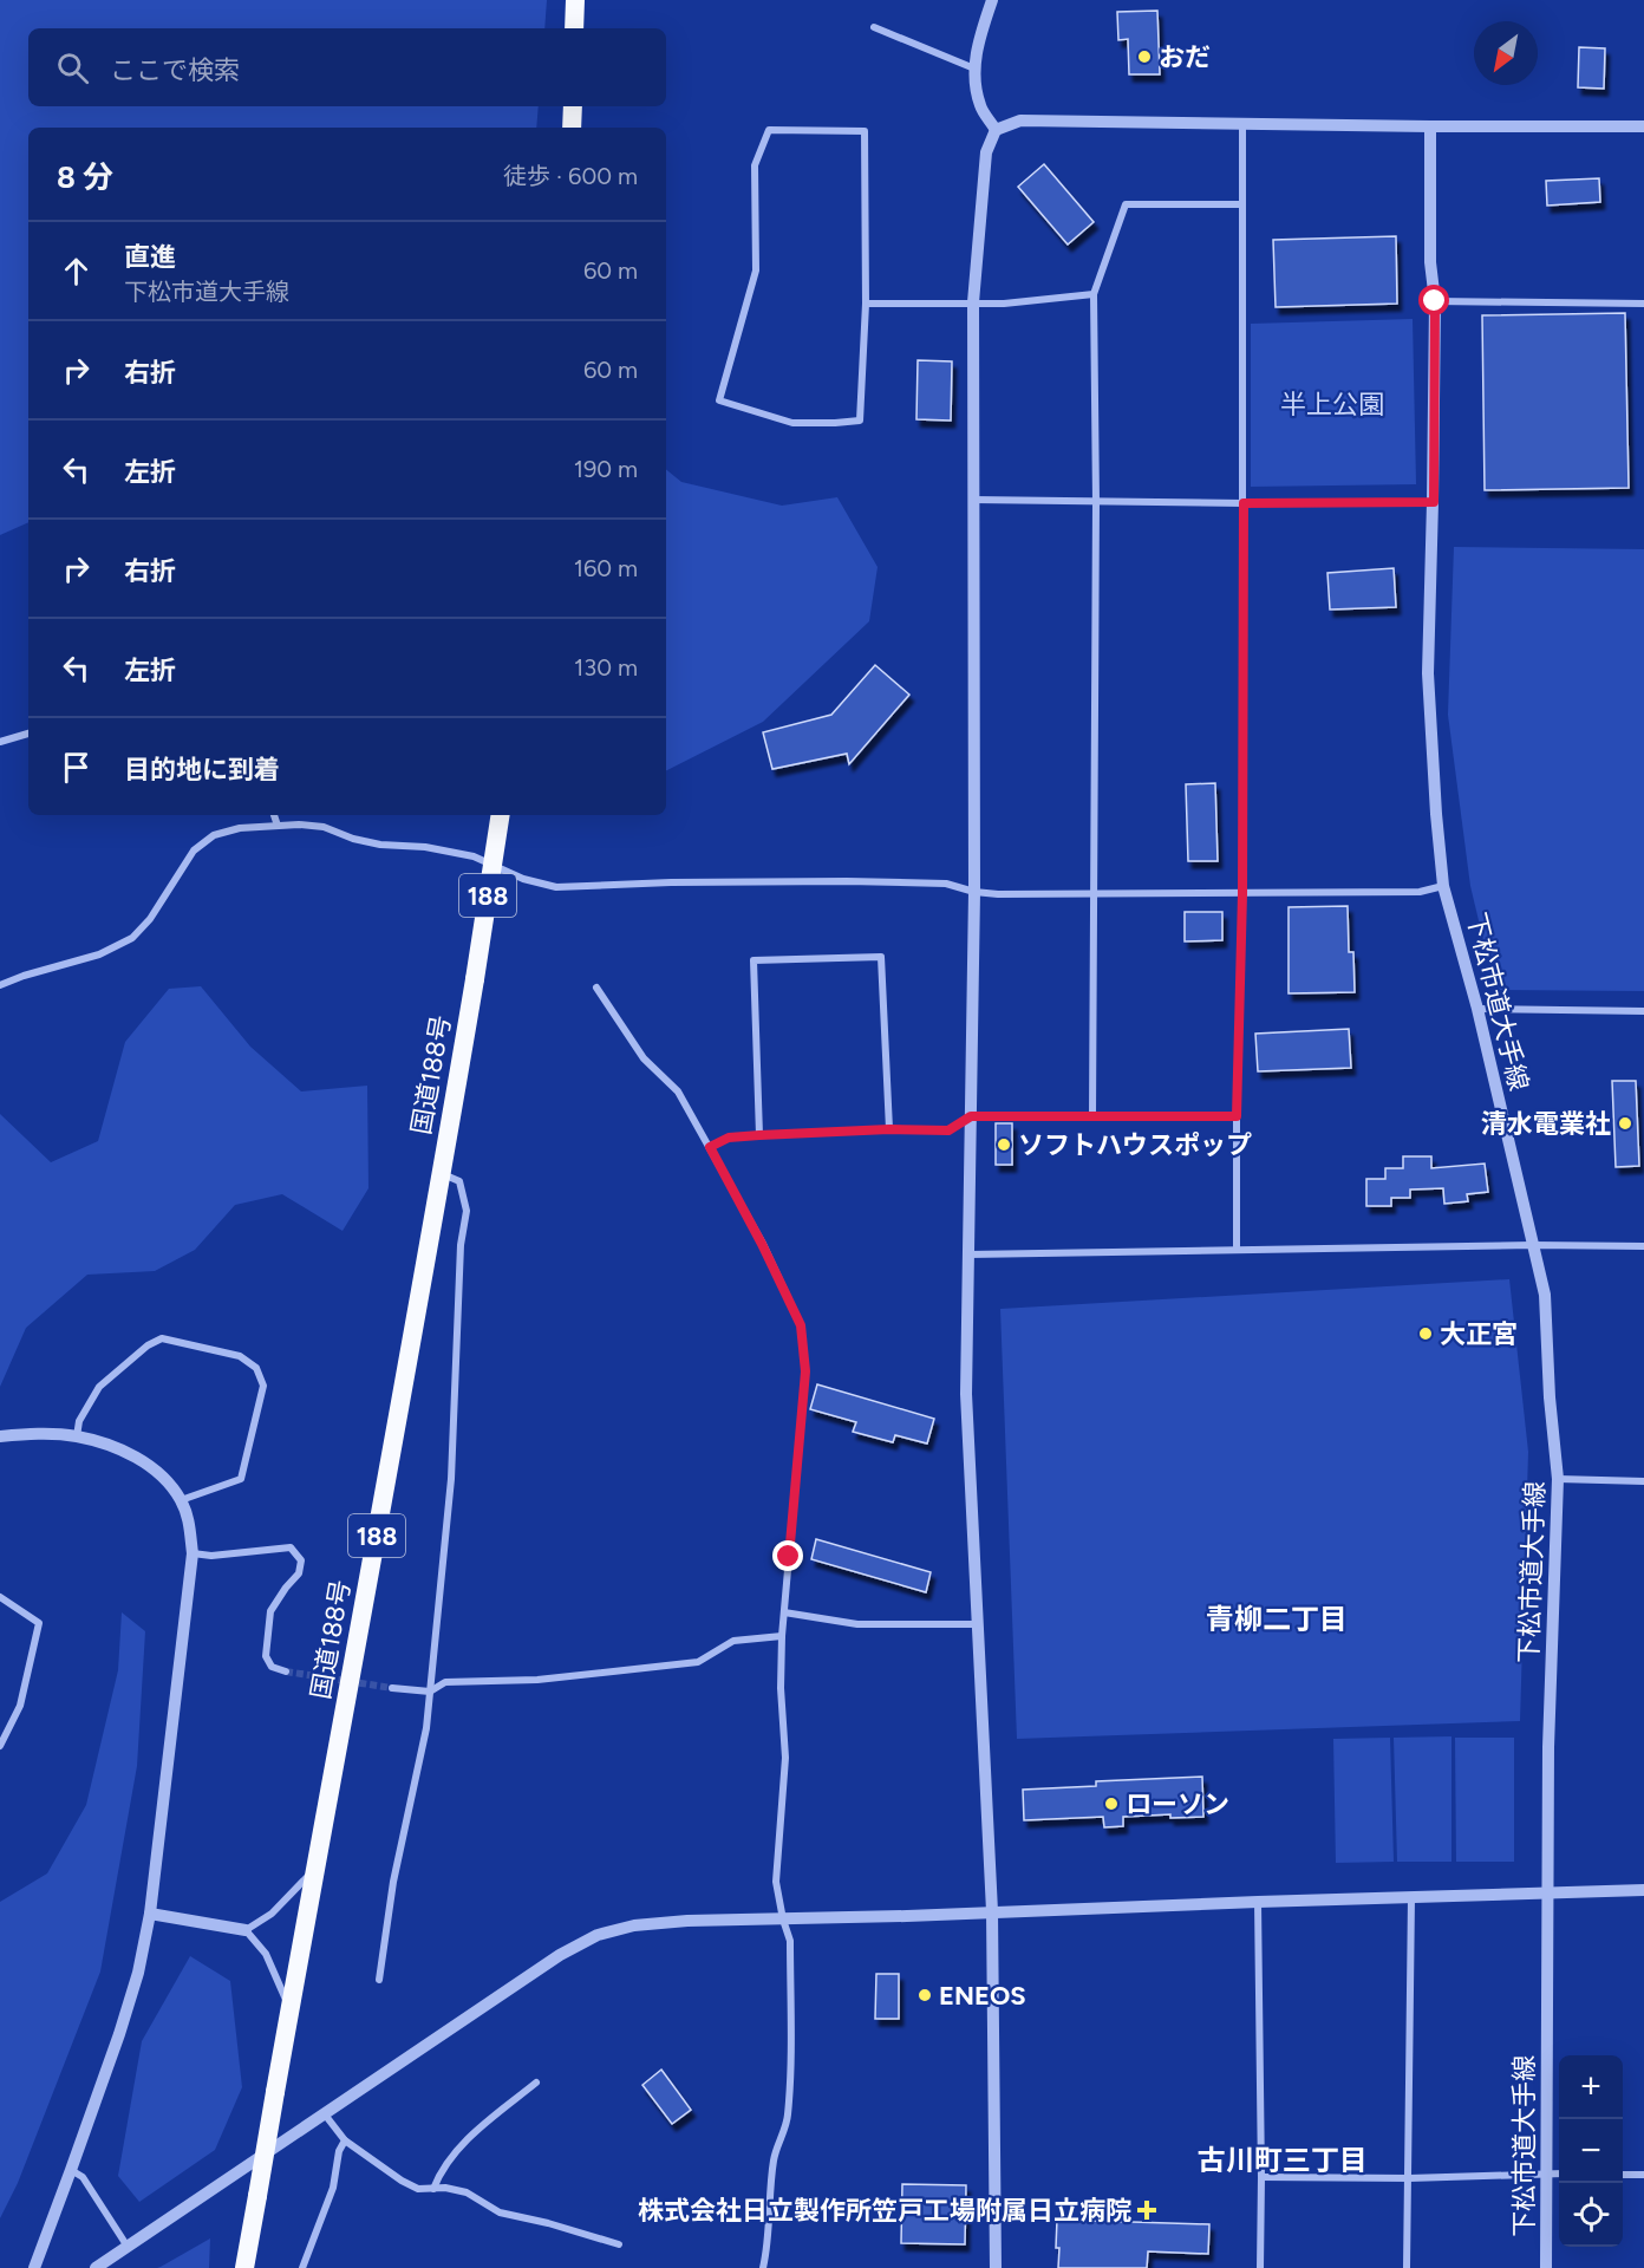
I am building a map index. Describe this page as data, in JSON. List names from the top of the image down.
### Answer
{
  "streets": {
    "highway": ["188", "国道188号"],
    "street": ["下松市道大手線"]
  },
  "districts": ["青柳二丁目", "古川町三丁目"],
  "parks": ["半上公園"],
  "places": {
    "other": [
      "おだ",
      "清水電業社",
      "ソフトハウスポップ",
      "大正宮",
      "ローソン",
      "ENEOS"
    ],
    "health": ["株式会社日立製作所笠戸工場附属日立病院"]
  },
  "north": "bottom left",
  "page": {
    "search": "ここで検索",
    "heading": ["8 分", "徒歩 · 600 m"],
    "list": [
      ["直進", "下松市道大手線", "60 m"],
      ["右折", "60 m"],
      ["左折", "190 m"],
      ["右折", "160 m"],
      ["左折", "130 m"],
      "目的地に到着"
    ],
    "map_buttons": ["+", "−"]
  }
}
